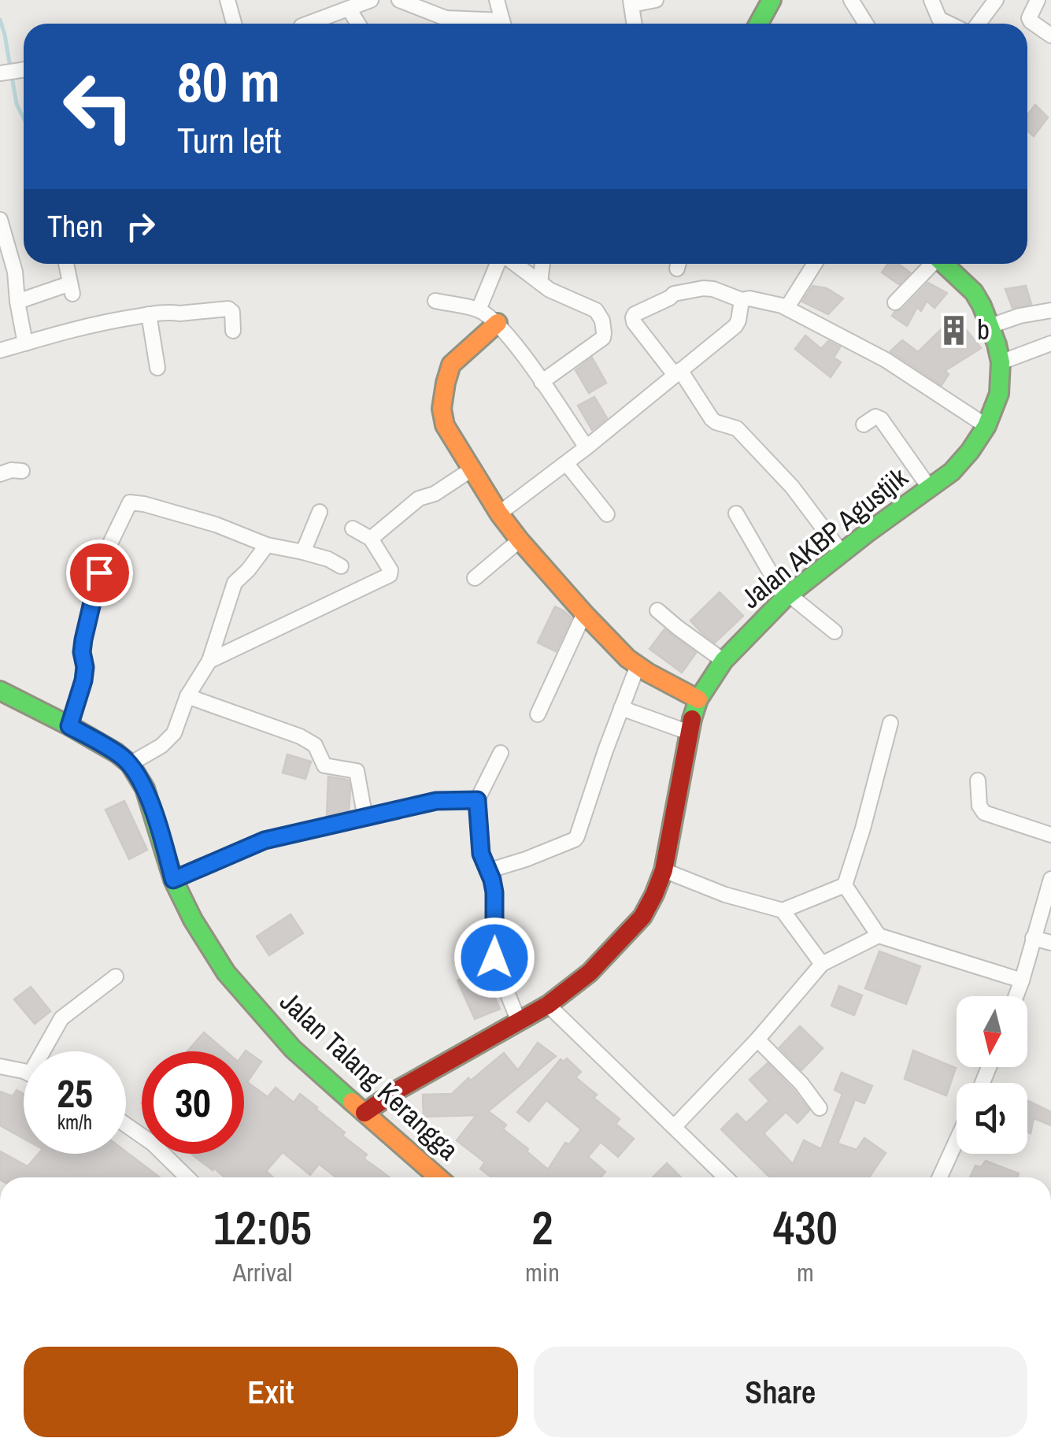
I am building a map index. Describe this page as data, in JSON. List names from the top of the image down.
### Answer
{
  "streets": {
    "street": ["Jalan AKBP Agustjik", "Jalan Talang Kerangga"]
  },
  "crossings": [
    ["Jalan AKBP Agustjik", "Jalan Talang Kerangga"]
  ],
  "places": {
    "building": ["b"]
  },
  "north": "bottom",
  "page": {
    "turn": ["80 m", "Turn left"],
    "then": "Then",
    "speed": "25 km/h",
    "limit": "30",
    "eta": [
      "12:05",
      "Arrival",
      "2",
      "min",
      "430",
      "m"
    ],
    "buttons": ["Exit", "Share"]
  }
}
